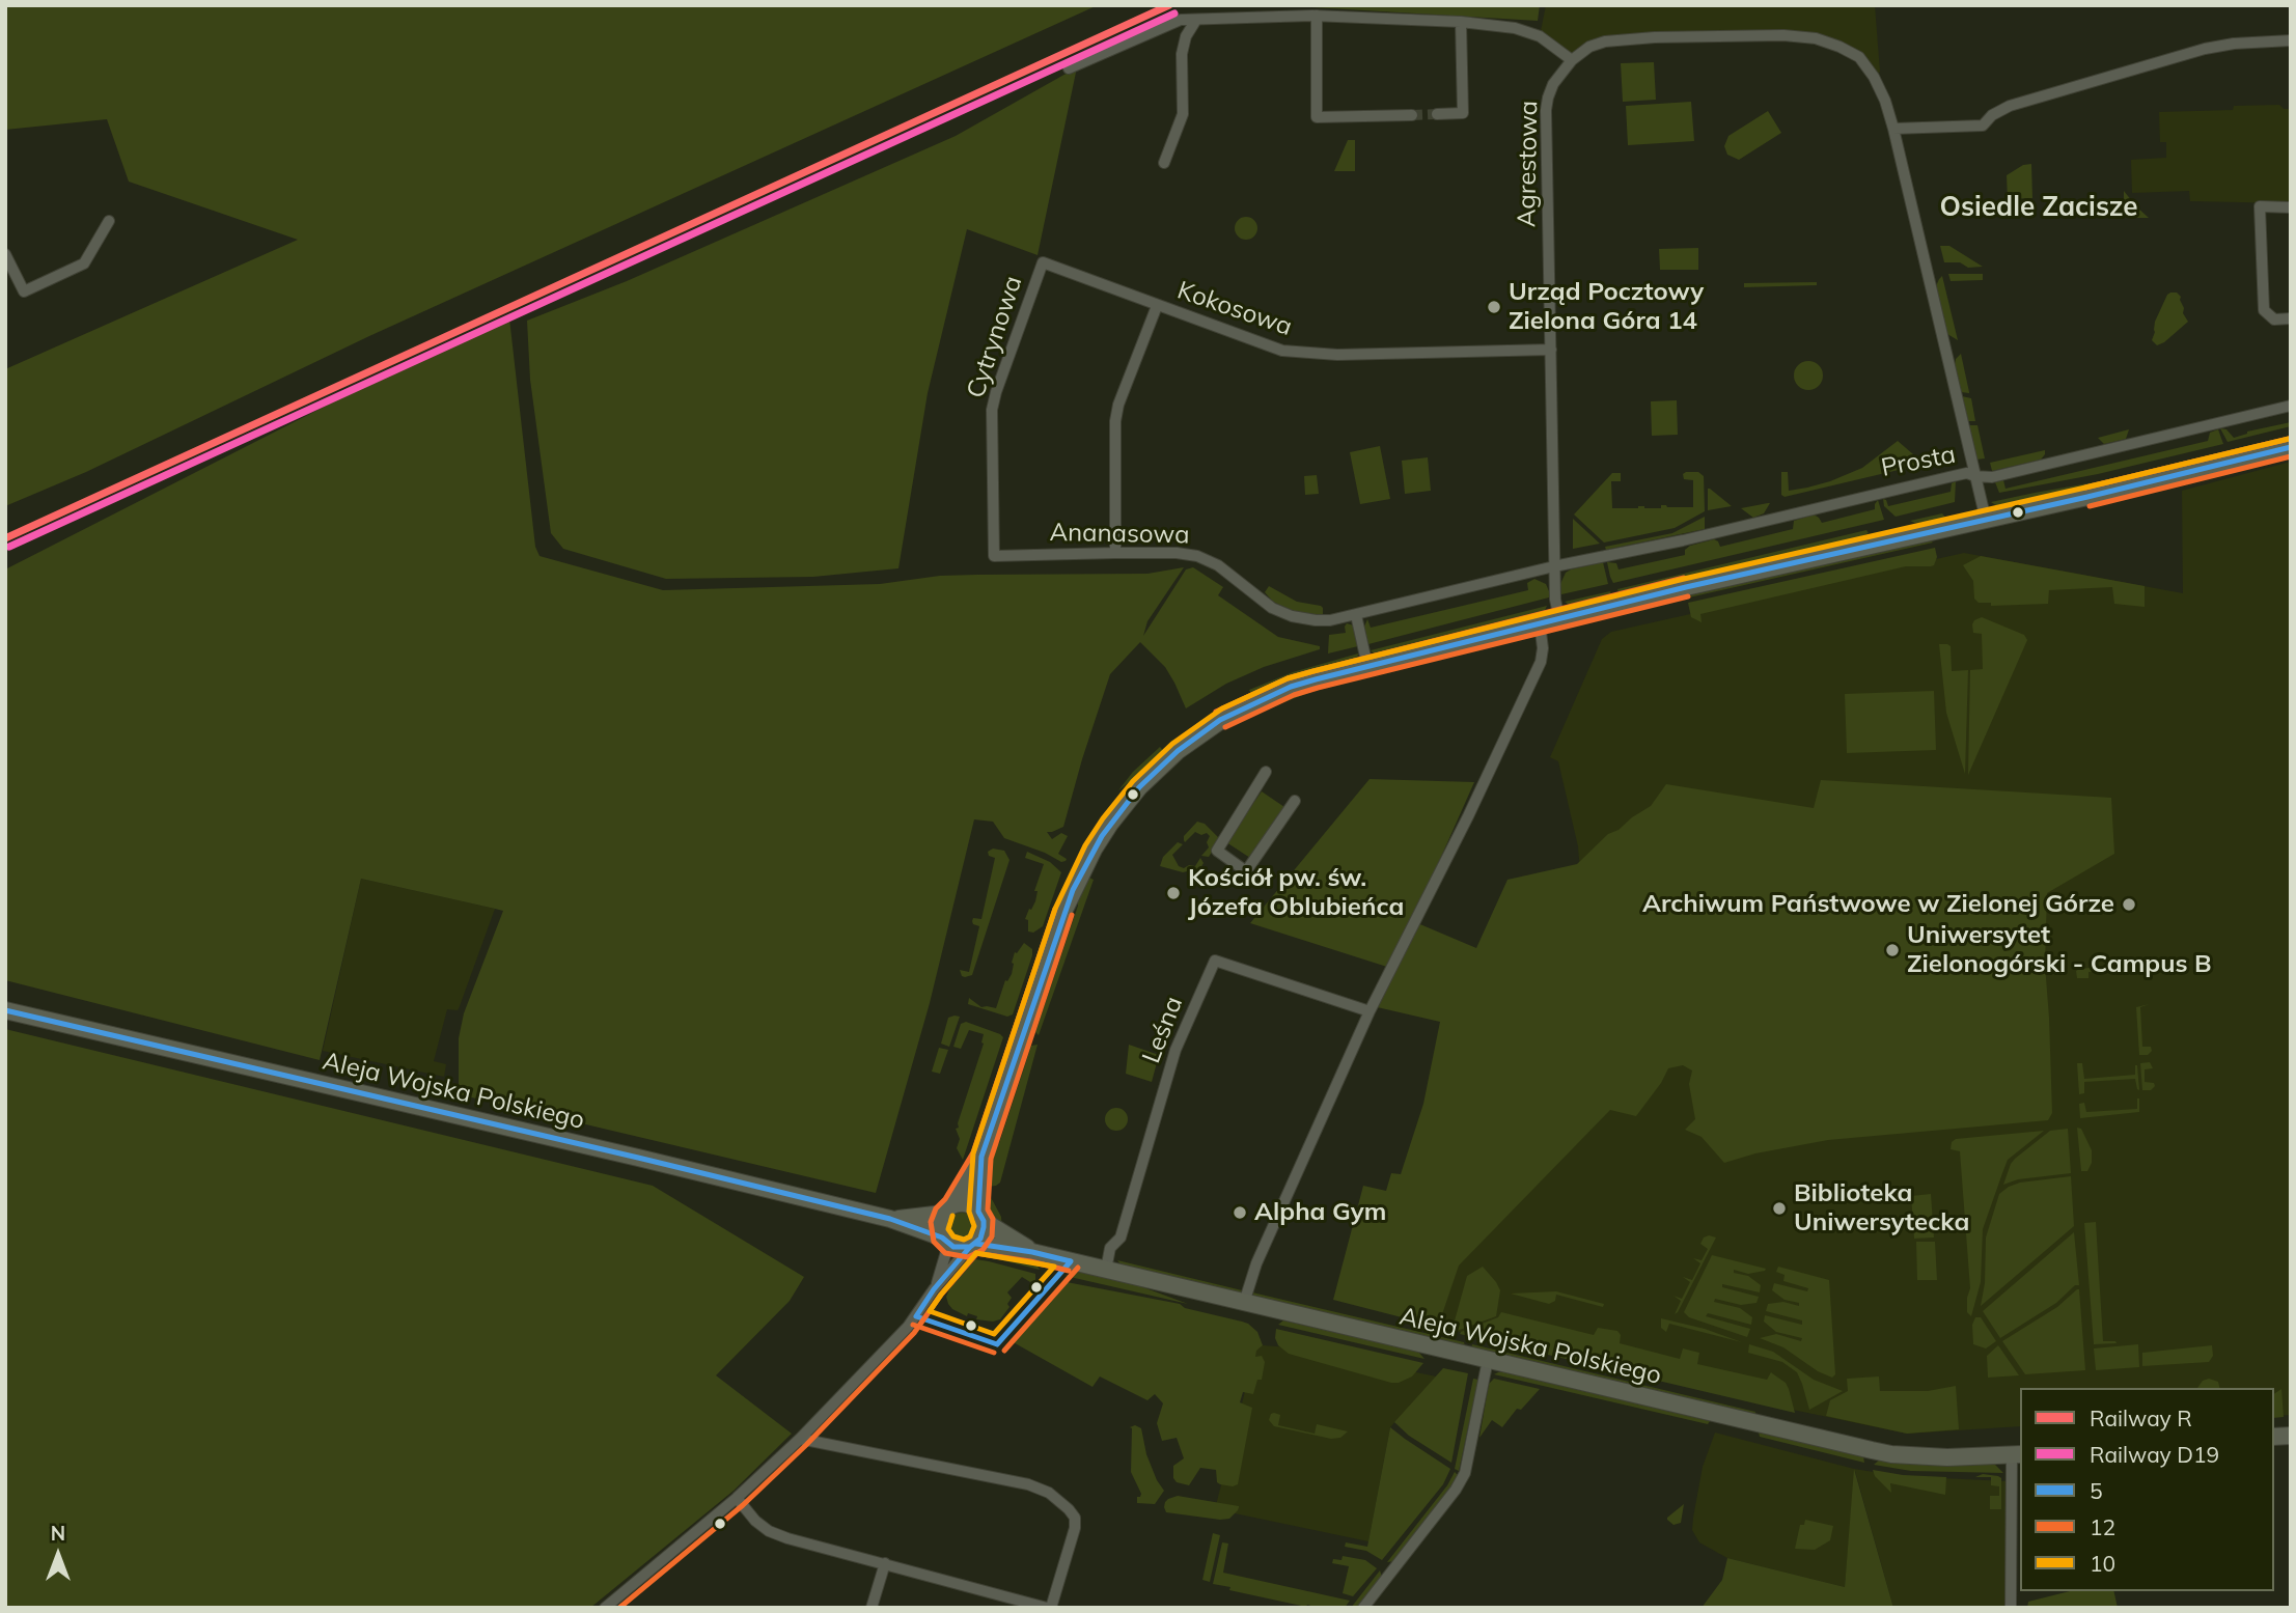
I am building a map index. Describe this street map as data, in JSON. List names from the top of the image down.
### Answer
{
  "streets": {
    "main road": ["Aleja Wojska Polskiego"],
    "street": [
      "Agrestowa",
      "Kokosowa",
      "Cytrynowa",
      "Prosta",
      "Ananasowa",
      "Leśna"
    ]
  },
  "crossings": [
    ["Agrestowa", "Kokosowa"],
    ["Agrestowa", "Prosta"],
    ["Agrestowa", "Ananasowa"],
    ["Kokosowa", "Cytrynowa"],
    ["Cytrynowa", "Ananasowa"],
    ["Prosta", "Ananasowa"],
    ["Leśna", "Aleja Wojska Polskiego"]
  ],
  "districts": ["Osiedle Zacisze"],
  "places": [
    "Urząd Pocztowy Zielona Góra 14",
    "Kościół pw. św. Józefa Oblubieńca",
    "Archiwum Państwowe w Zielonej Górze",
    "Uniwersytet Zielonogórski - Campus B",
    "Biblioteka Uniwersytecka",
    "Alpha Gym"
  ],
  "lines": [
    "rail line R",
    "rail line D19",
    "transit line 12",
    "transit line 10",
    "transit line 5"
  ],
  "legend": [
    "Railway R",
    "Railway D19",
    "5",
    "12",
    "10"
  ],
  "north": "top"
}
